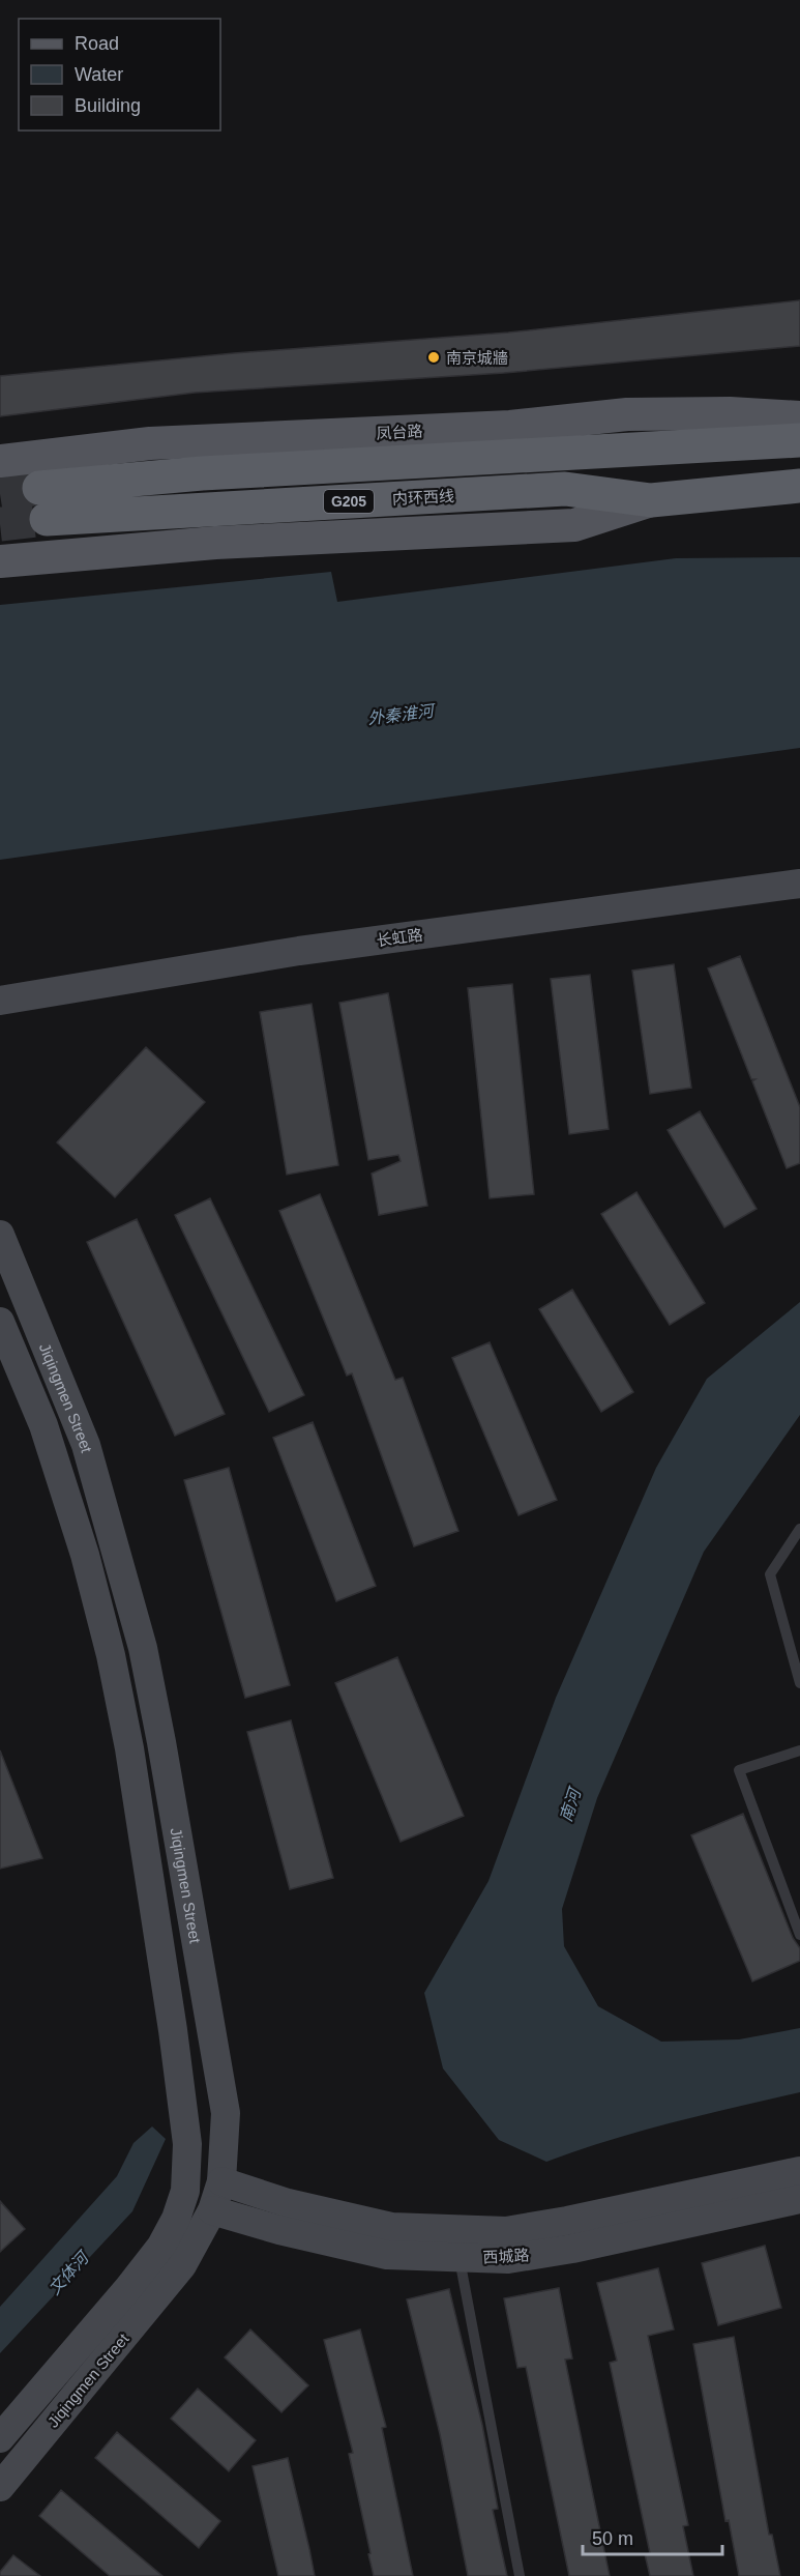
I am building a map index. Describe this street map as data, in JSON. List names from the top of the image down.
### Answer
{
  "streets": {
    "highway": ["内环西线", "G205"],
    "main road": [
      "凤台路",
      "长虹路",
      "Jiqingmen Street",
      "西城路"
    ]
  },
  "crossings": [
    ["Jiqingmen Street", "西城路"]
  ],
  "water": ["外秦淮河", "南河", "文体河"],
  "places": ["南京城牆"],
  "legend": ["Road", "Water", "Building"],
  "scale_bar": "50 m"
}
